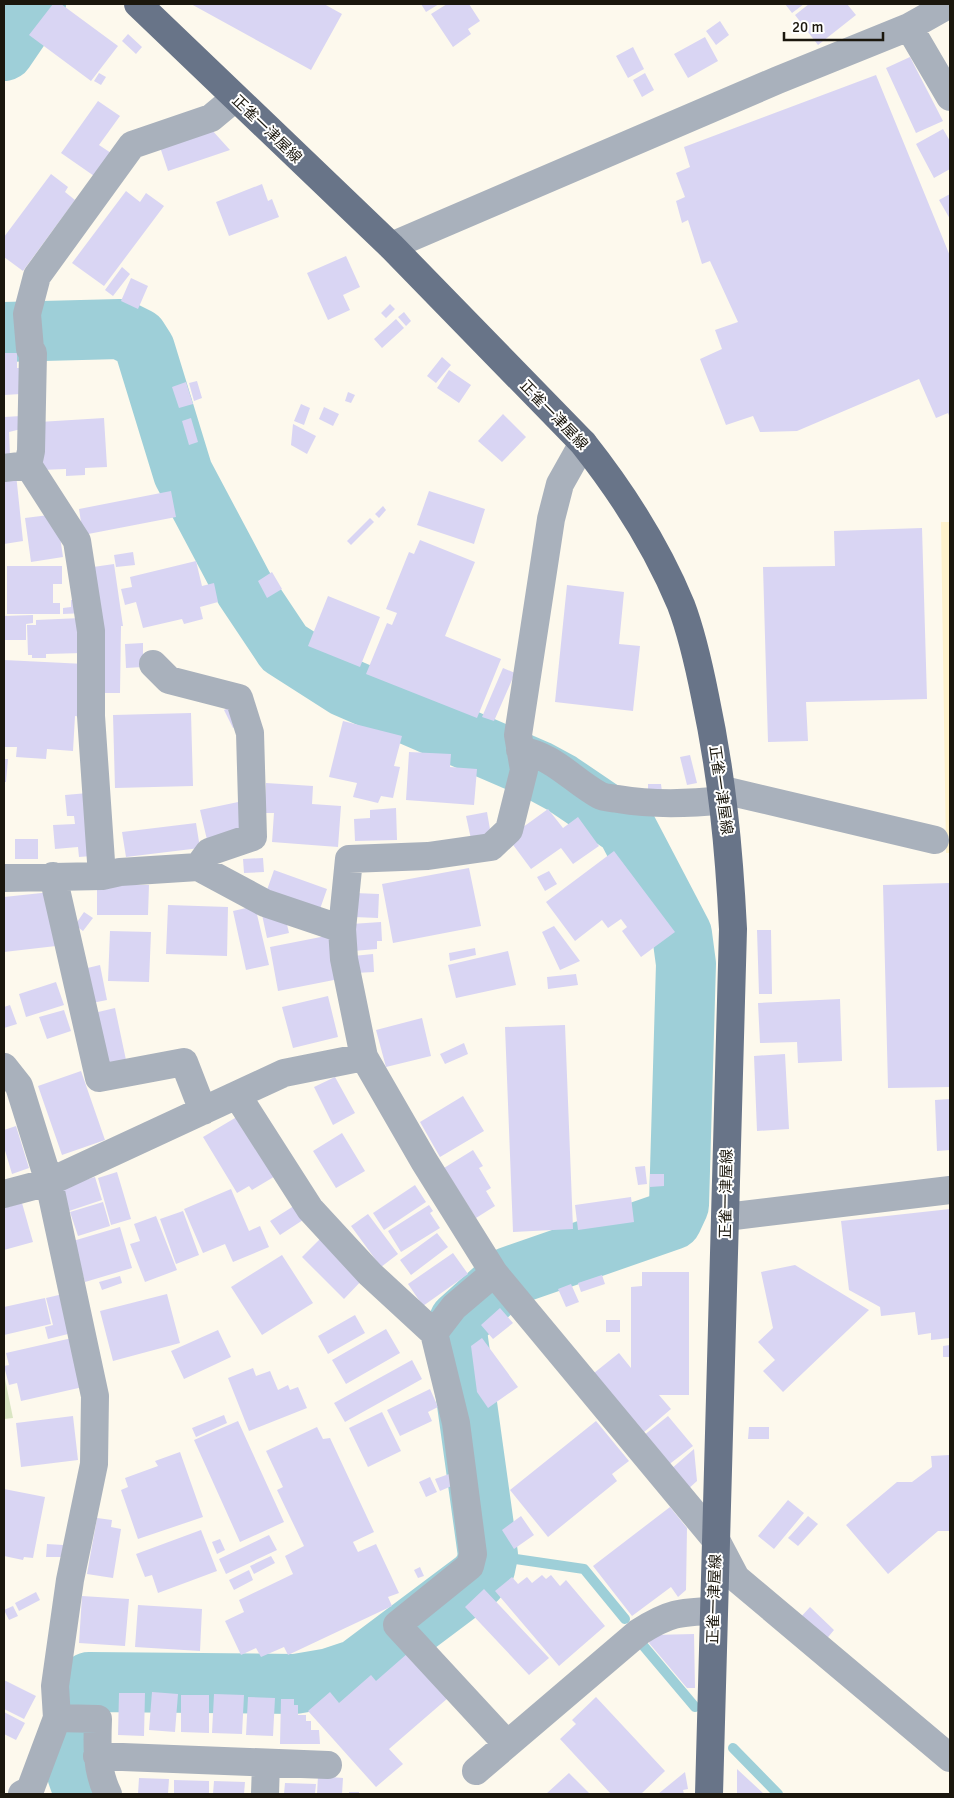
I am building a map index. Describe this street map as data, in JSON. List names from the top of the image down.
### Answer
{
  "streets": {
    "main road": ["正雀一津屋線"]
  },
  "scale_bar": "20 m"
}
